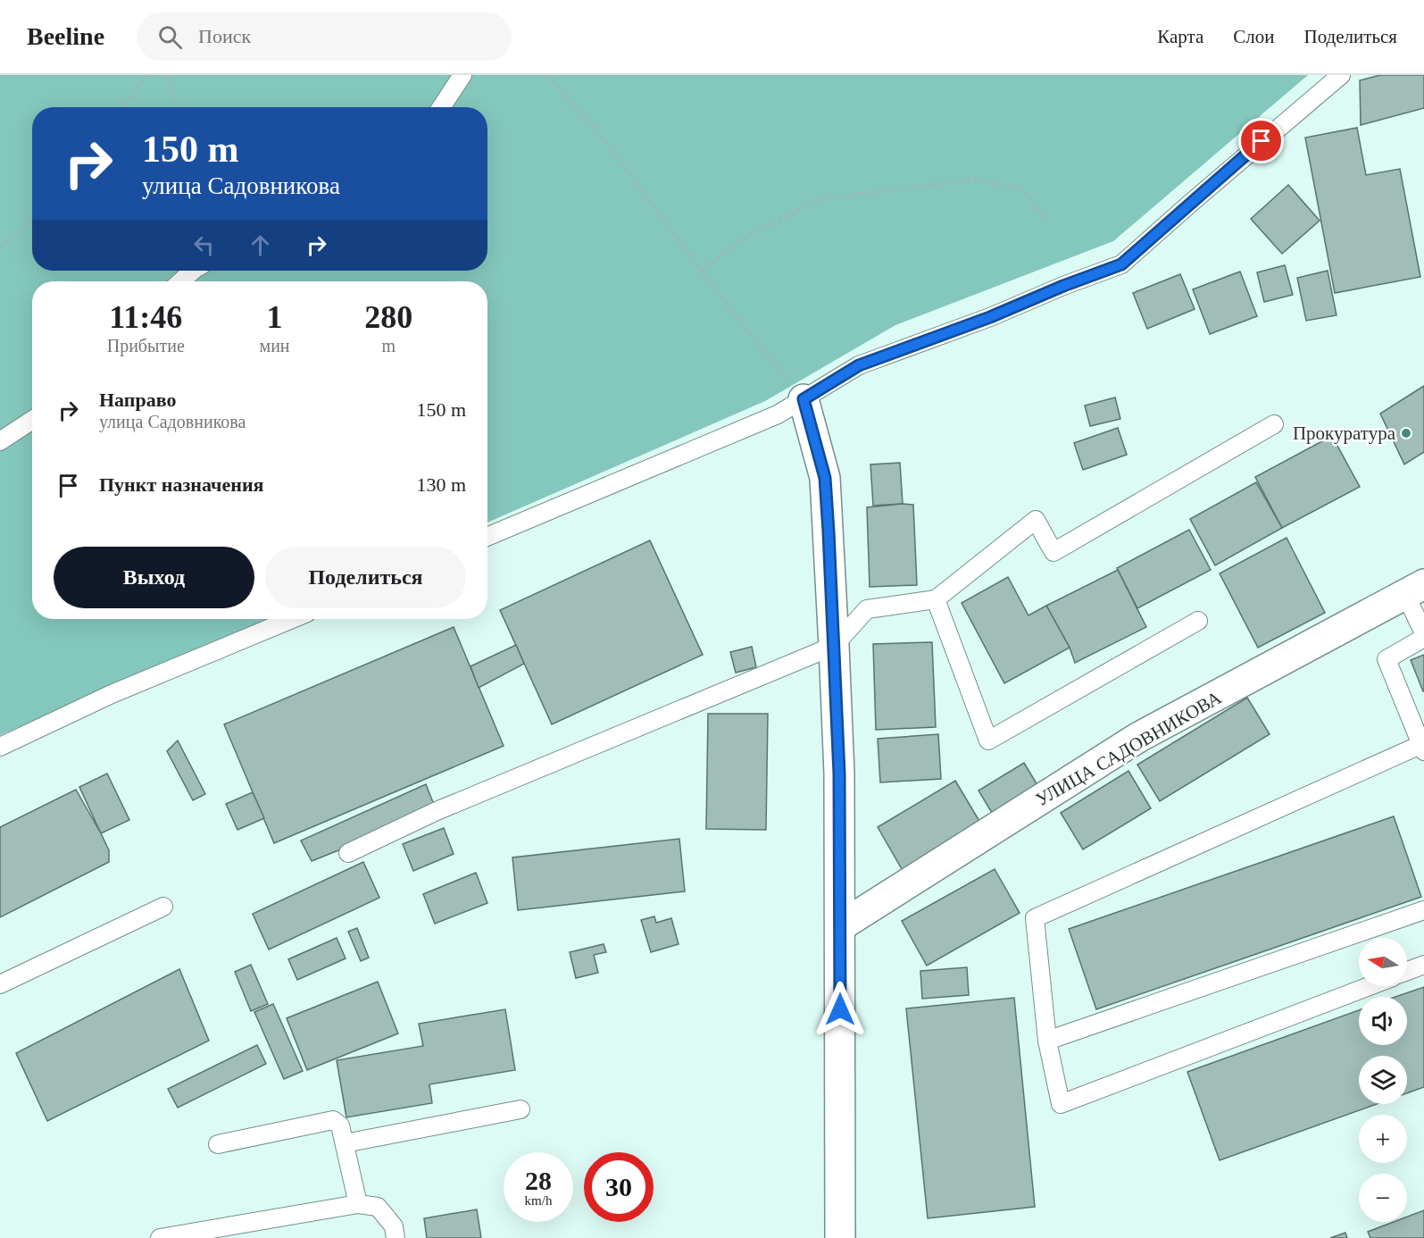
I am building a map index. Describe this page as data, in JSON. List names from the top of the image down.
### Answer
{
  "streets": {
    "street": ["УЛИЦА САДОВНИКОВА"]
  },
  "places": ["Прокуратура"],
  "north": "left",
  "page": {
    "header": "Beeline",
    "search": "Поиск",
    "nav": ["Карта", "Слои", "Поделиться"],
    "turn": ["150 m", "улица Садовникова"],
    "eta": [
      "11:46",
      "Прибытие",
      "1",
      "мин",
      "280",
      "m"
    ],
    "list": [
      {
        "name": "Направо",
        "note": "улица Садовникова",
        "value": "150 m"
      },
      {
        "name": "Пункт назначения",
        "value": "130 m"
      }
    ],
    "buttons": ["Выход", "Поделиться"],
    "map_buttons": ["+", "−"],
    "speed": "28 km/h",
    "limit": "30"
  }
}
